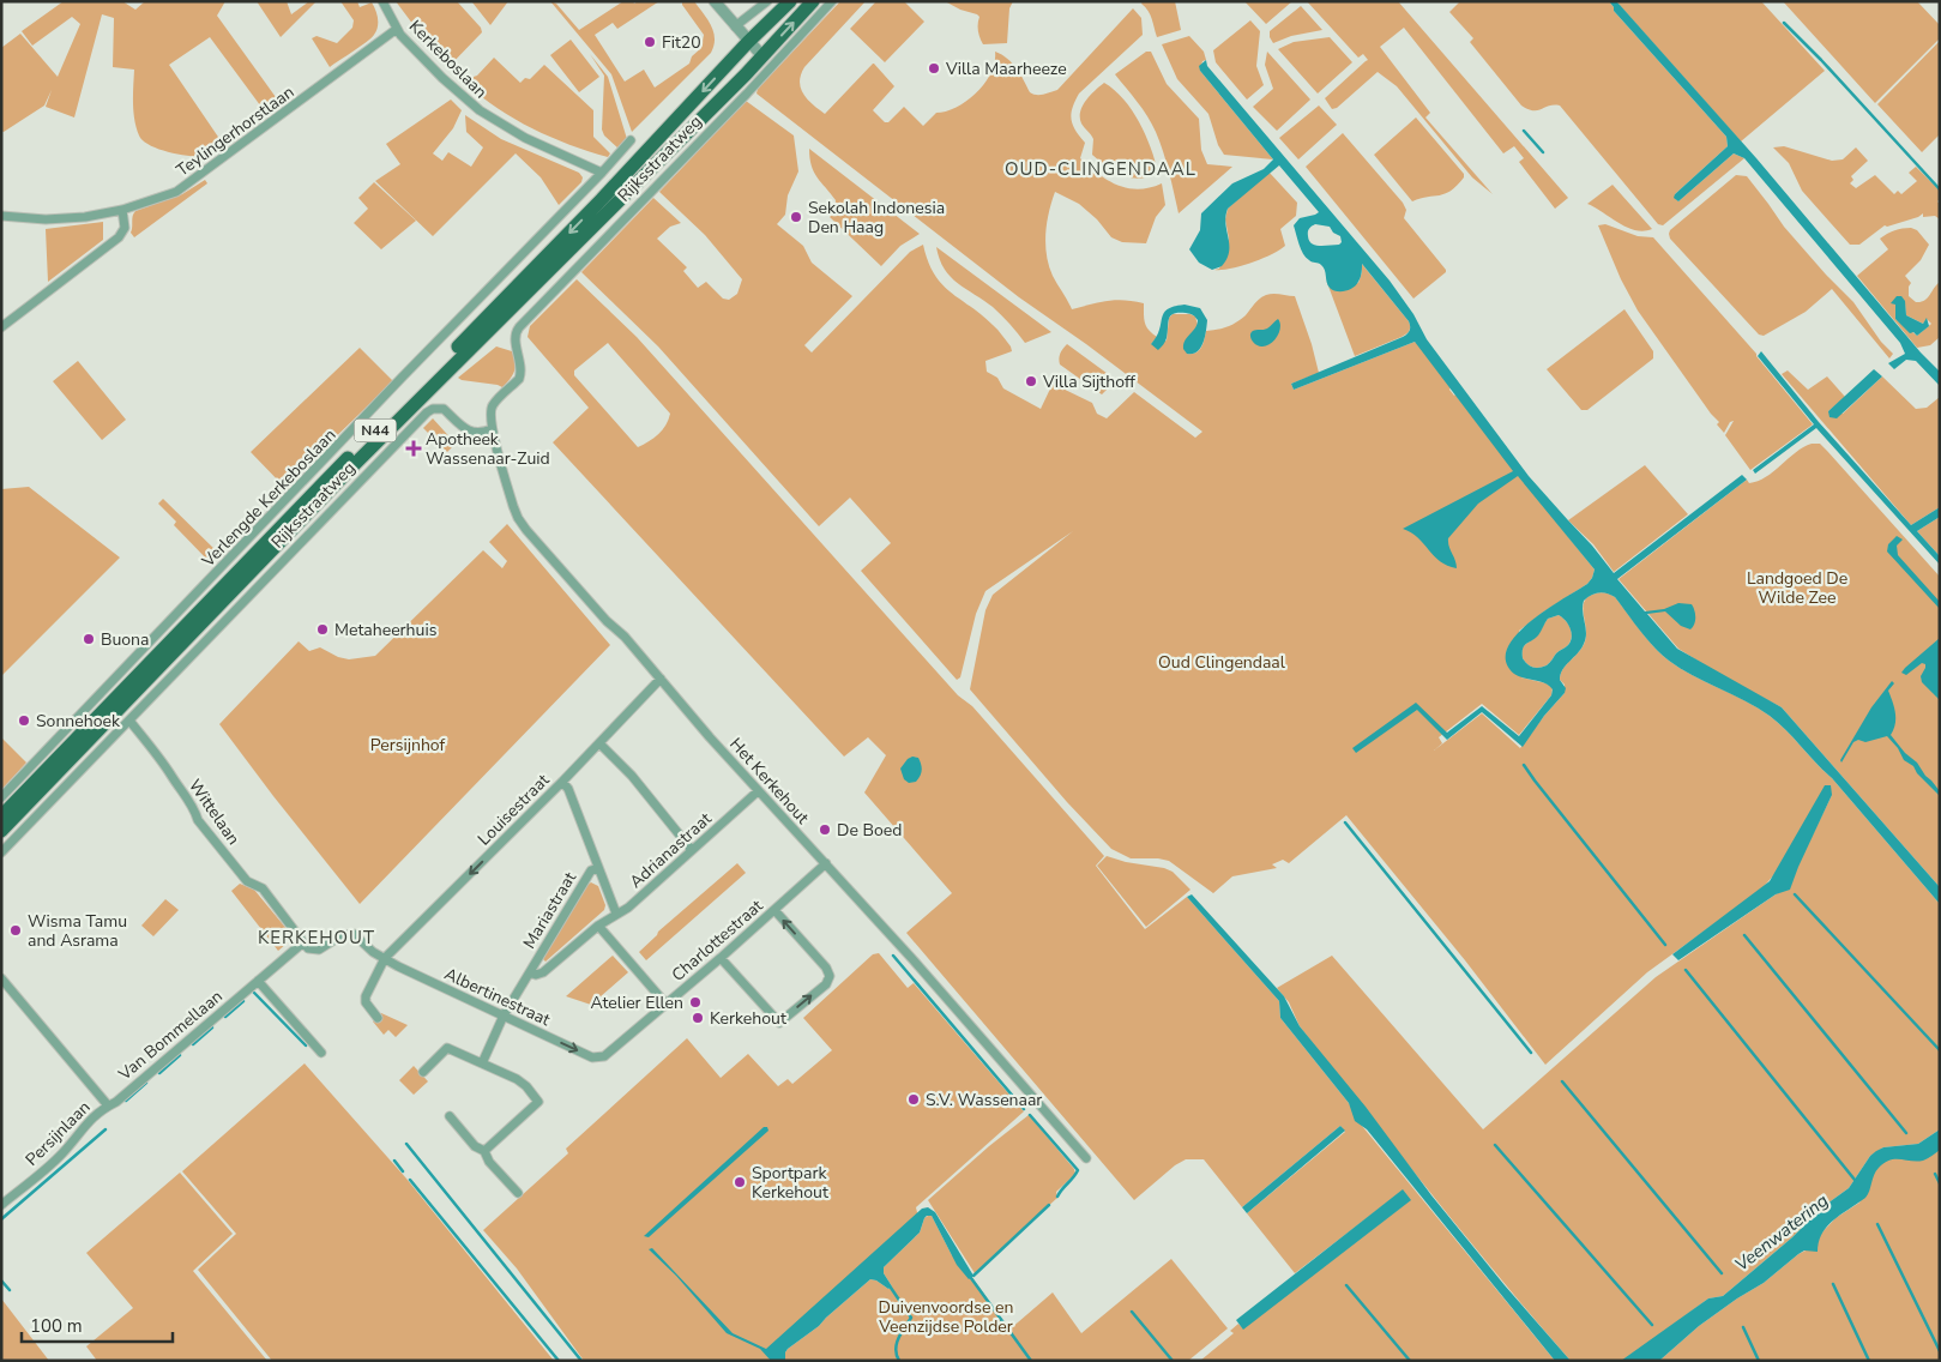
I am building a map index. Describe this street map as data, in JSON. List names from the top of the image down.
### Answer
{
  "streets": {
    "main road": ["Rijksstraatweg", "N44"],
    "street": [
      "Kerkeboslaan",
      "Teylingerhorstlaan",
      "Verlengde Kerkeboslaan",
      "Het Kerkehout",
      "Louisestraat",
      "Wittelaan",
      "Adrianastraat",
      "Mariastraat",
      "Charlottestraat",
      "Albertinestraat",
      "Van Bommellaan",
      "Persijnlaan"
    ]
  },
  "crossings": [
    ["Kerkeboslaan", "Teylingerhorstlaan"],
    ["Kerkeboslaan", "Verlengde Kerkeboslaan"],
    ["Rijksstraatweg", "Het Kerkehout"],
    ["Rijksstraatweg", "Wittelaan"],
    ["Het Kerkehout", "Louisestraat"],
    ["Het Kerkehout", "Adrianastraat"],
    ["Het Kerkehout", "Charlottestraat"],
    ["Louisestraat", "Albertinestraat"],
    ["Wittelaan", "Van Bommellaan"],
    ["Adrianastraat", "Mariastraat"],
    ["Mariastraat", "Albertinestraat"],
    ["Charlottestraat", "Albertinestraat"],
    ["Van Bommellaan", "Persijnlaan"]
  ],
  "one_way": ["Louisestraat", "Albertinestraat"],
  "districts": ["OUD-CLINGENDAAL", "KERKEHOUT"],
  "water": ["Veenwatering"],
  "parks": [
    "Landgoed De Wilde Zee",
    "Oud Clingendaal",
    "Persijnhof",
    "Duivenvoordse en Veenzijdse Polder"
  ],
  "places": {
    "other": [
      "Fit20",
      "Villa Maarheeze",
      "Sekolah Indonesia Den Haag",
      "Villa Sijthoff",
      "Metaheerhuis",
      "Buona",
      "Sonnehoek",
      "De Boed",
      "Wisma Tamu and Asrama",
      "Atelier Ellen",
      "Kerkehout",
      "S.V. Wassenaar",
      "Sportpark Kerkehout"
    ],
    "health": ["Apotheek Wassenaar-Zuid"]
  },
  "scale_bar": "100 m"
}
